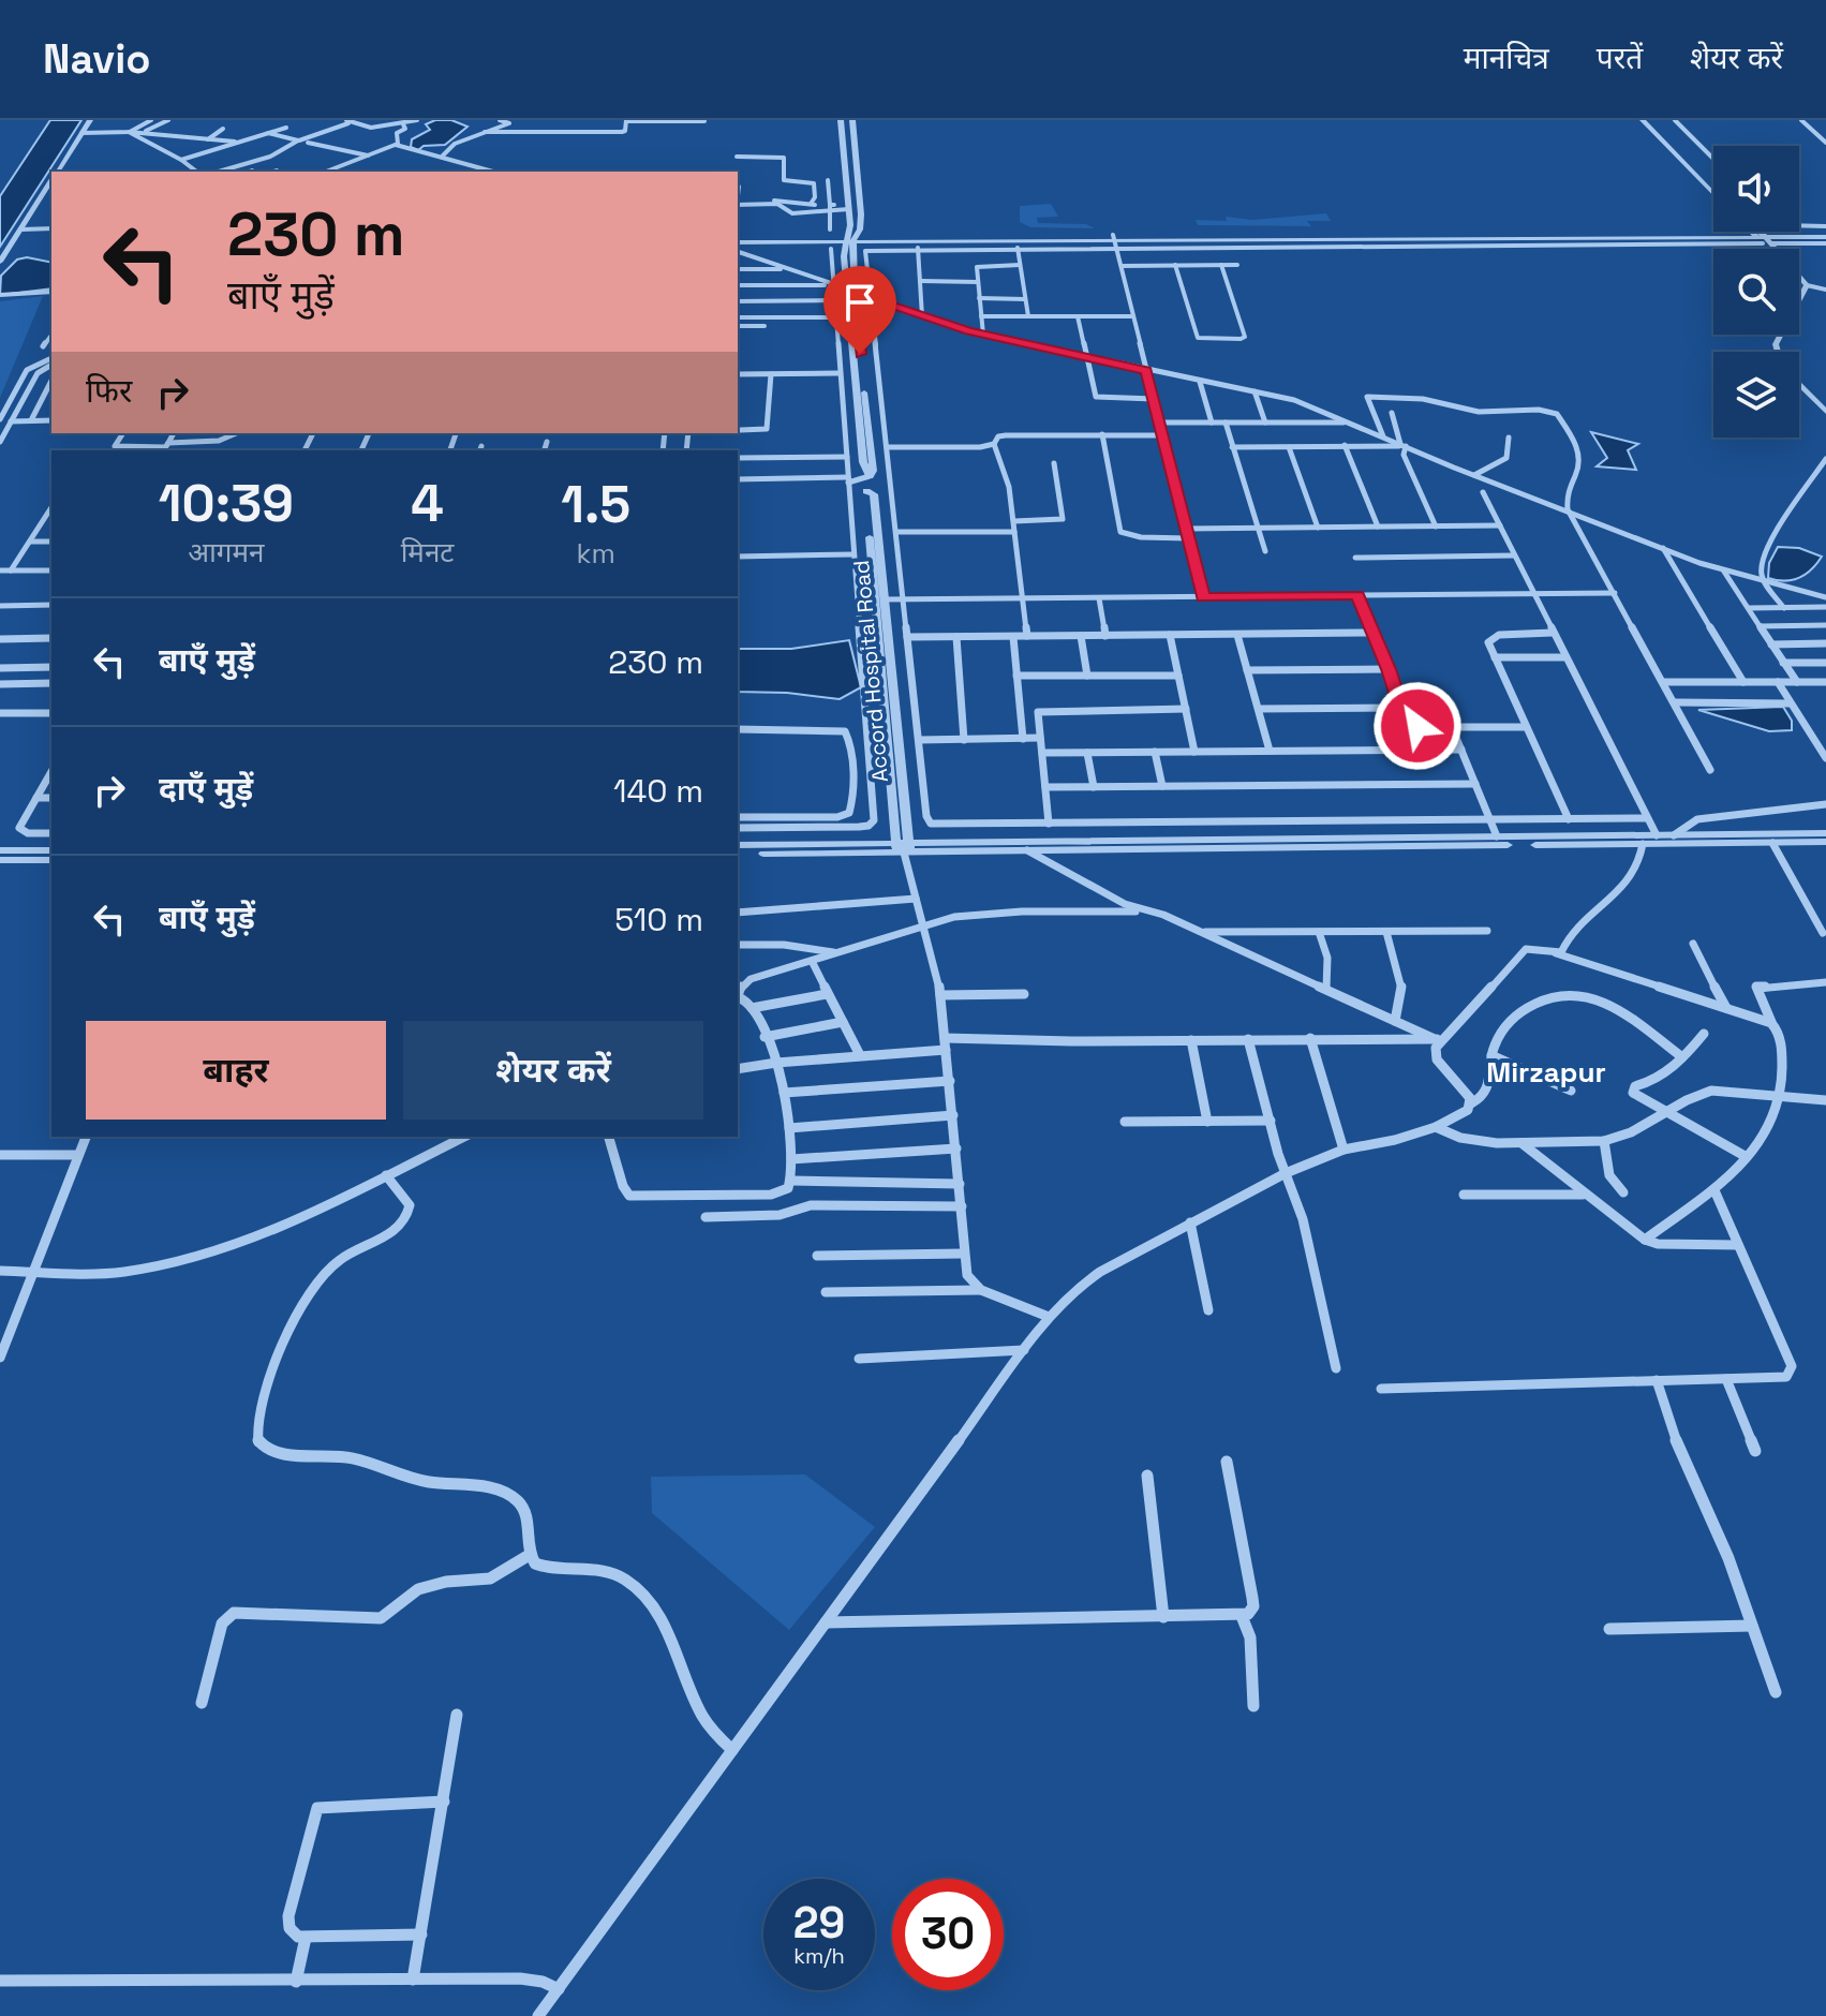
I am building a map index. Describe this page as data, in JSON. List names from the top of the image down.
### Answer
{
  "streets": {
    "street": ["Accord Hospital Road"]
  },
  "districts": ["Mirzapur"],
  "page": {
    "header": "Navio",
    "nav": ["मानचित्र", "परतें", "शेयर करें"],
    "turn": ["230 m", "बाएँ मुड़ें"],
    "then": "फिर",
    "eta": [
      "10:39",
      "आगमन",
      "4",
      "मिनट",
      "1.5",
      "km"
    ],
    "list": [
      {
        "name": "बाएँ मुड़ें",
        "value": "230 m"
      },
      {
        "name": "दाएँ मुड़ें",
        "value": "140 m"
      },
      {
        "name": "बाएँ मुड़ें",
        "value": "510 m"
      }
    ],
    "buttons": ["बाहर", "शेयर करें"],
    "speed": "29 km/h",
    "limit": "30"
  }
}
